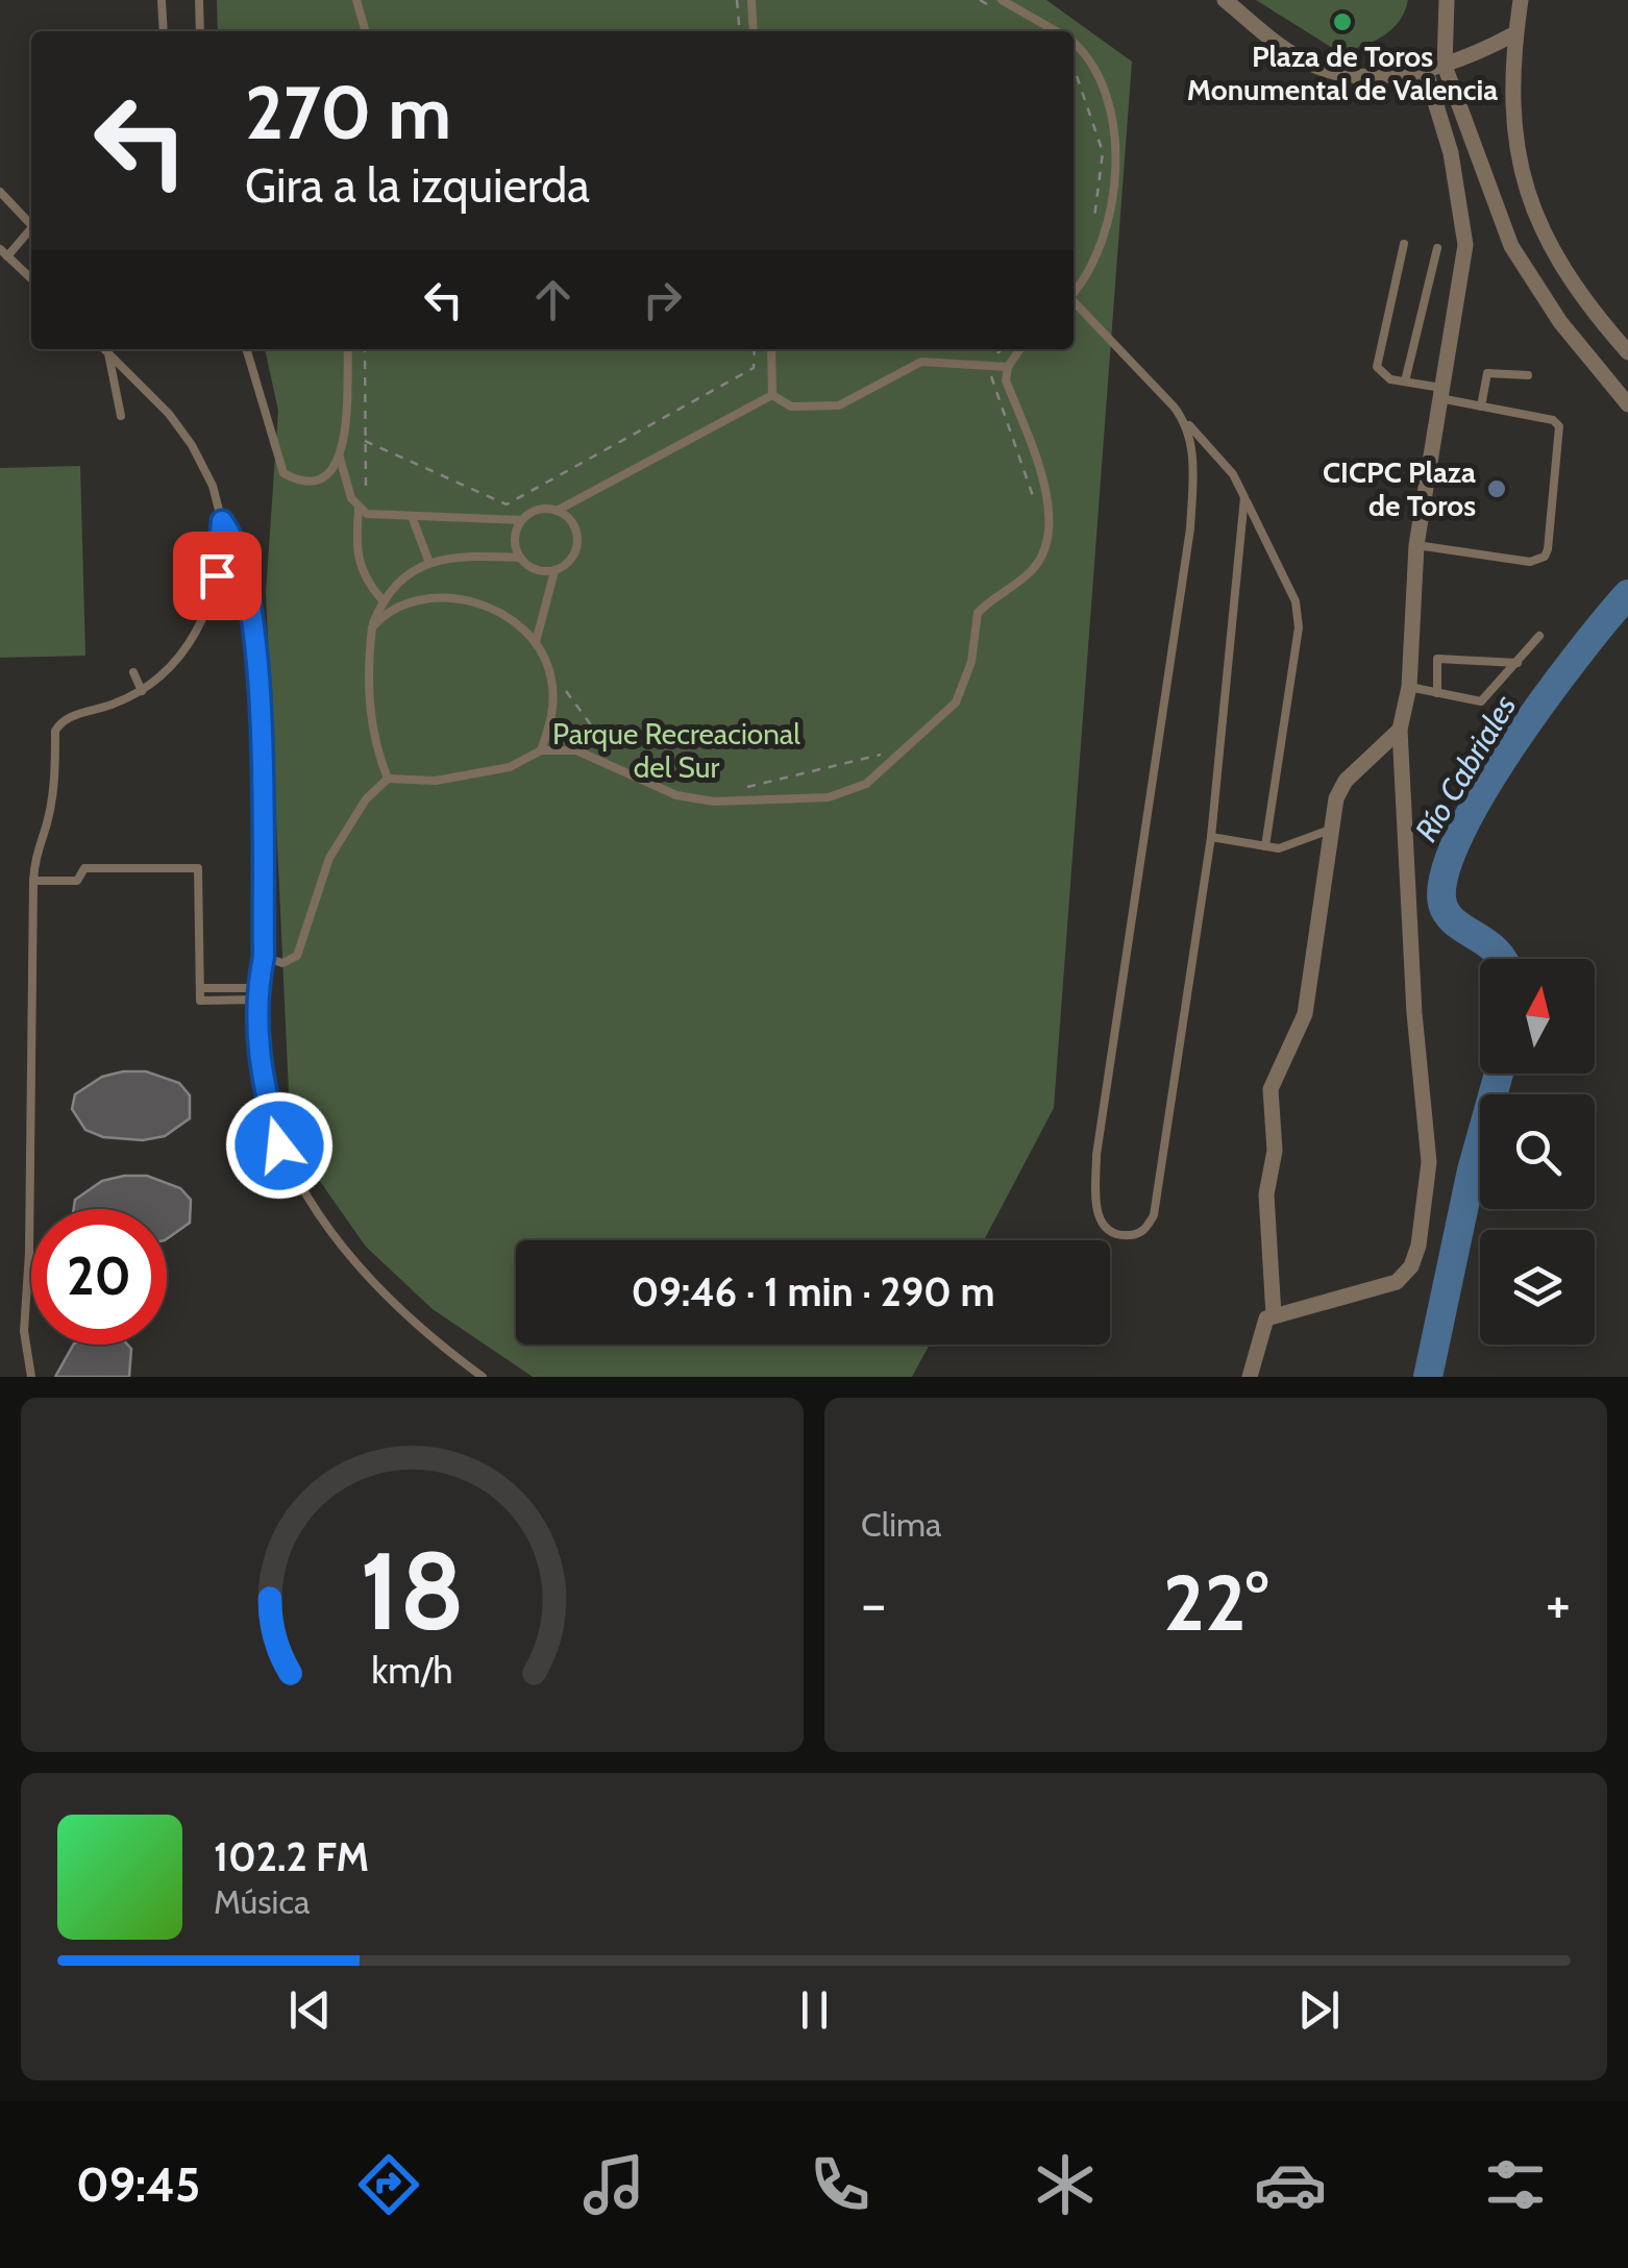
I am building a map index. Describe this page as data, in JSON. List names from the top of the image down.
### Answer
{
  "water": ["Río Cabriales"],
  "parks": ["Parque Recreacional del Sur"],
  "places": ["Plaza de Toros Monumental de Valencia", "CICPC Plaza de Toros"],
  "north": "top",
  "page": {
    "turn": ["270 m", "Gira a la izquierda"],
    "limit": "20",
    "trip": "09:46 · 1 min · 290 m",
    "tile": "Clima",
    "heat": ["−", "22°", "+"],
    "song": ["102.2 FM", "Música"],
    "tabs": "09:45",
    "gauge": ["18", "km/h"]
  }
}
